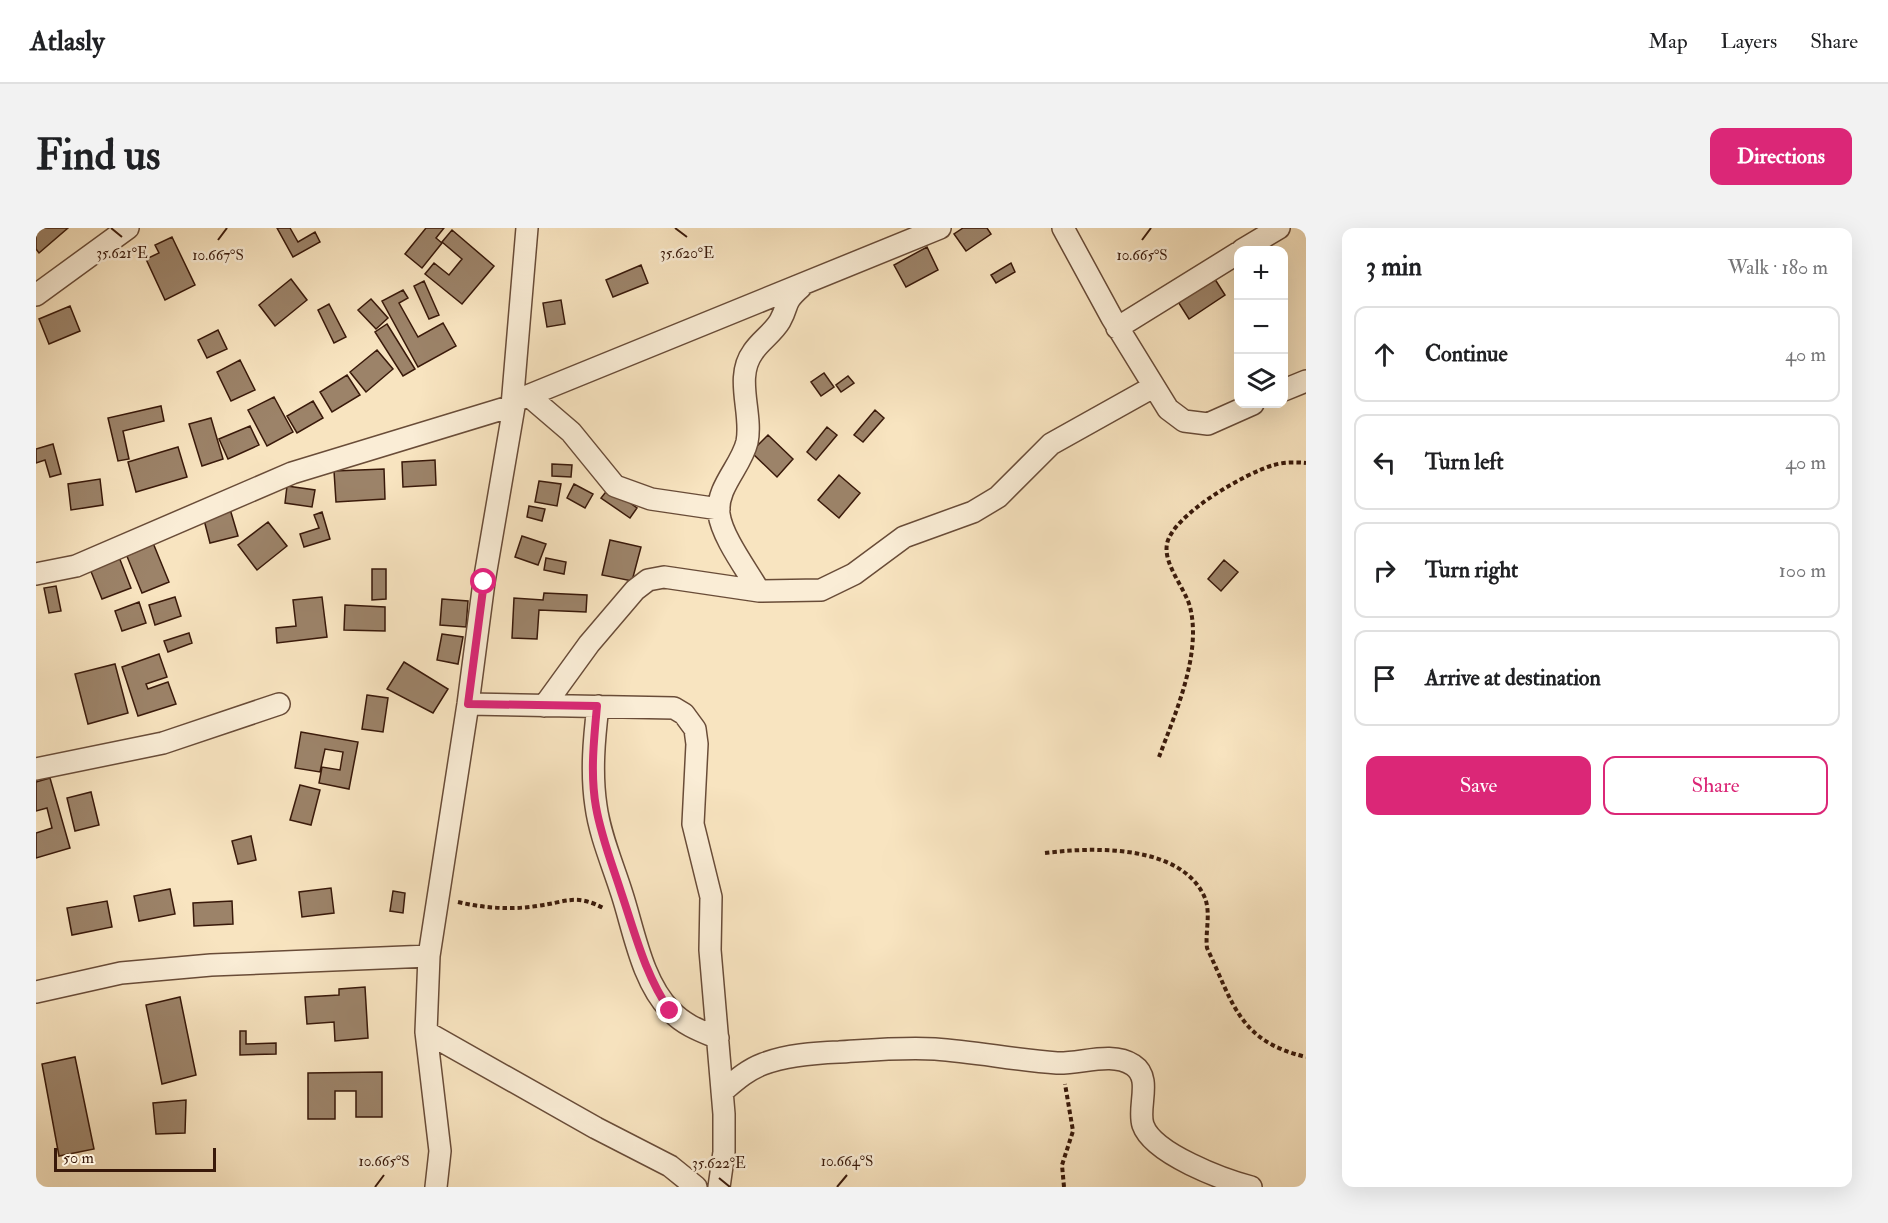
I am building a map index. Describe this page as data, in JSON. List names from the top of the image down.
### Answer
{
  "scale_bar": "50 m",
  "page": {
    "header": "Atlasly",
    "nav": ["Map", "Layers", "Share"],
    "buttons": [
      "Directions",
      ["Save", "Share"]
    ],
    "title": "Find us",
    "heading": ["3 min", "Walk · 180 m"],
    "map_buttons": ["+", "−"],
    "list": [
      ["Continue", "40 m"],
      ["Turn left", "40 m"],
      ["Turn right", "100 m"],
      "Arrive at destination"
    ],
    "scale": "50 m"
  },
  "coordinates": [
    "35.621°E",
    "35.620°E",
    "10.667°S",
    "10.665°S",
    "10.664°S",
    "35.622°E"
  ]
}
